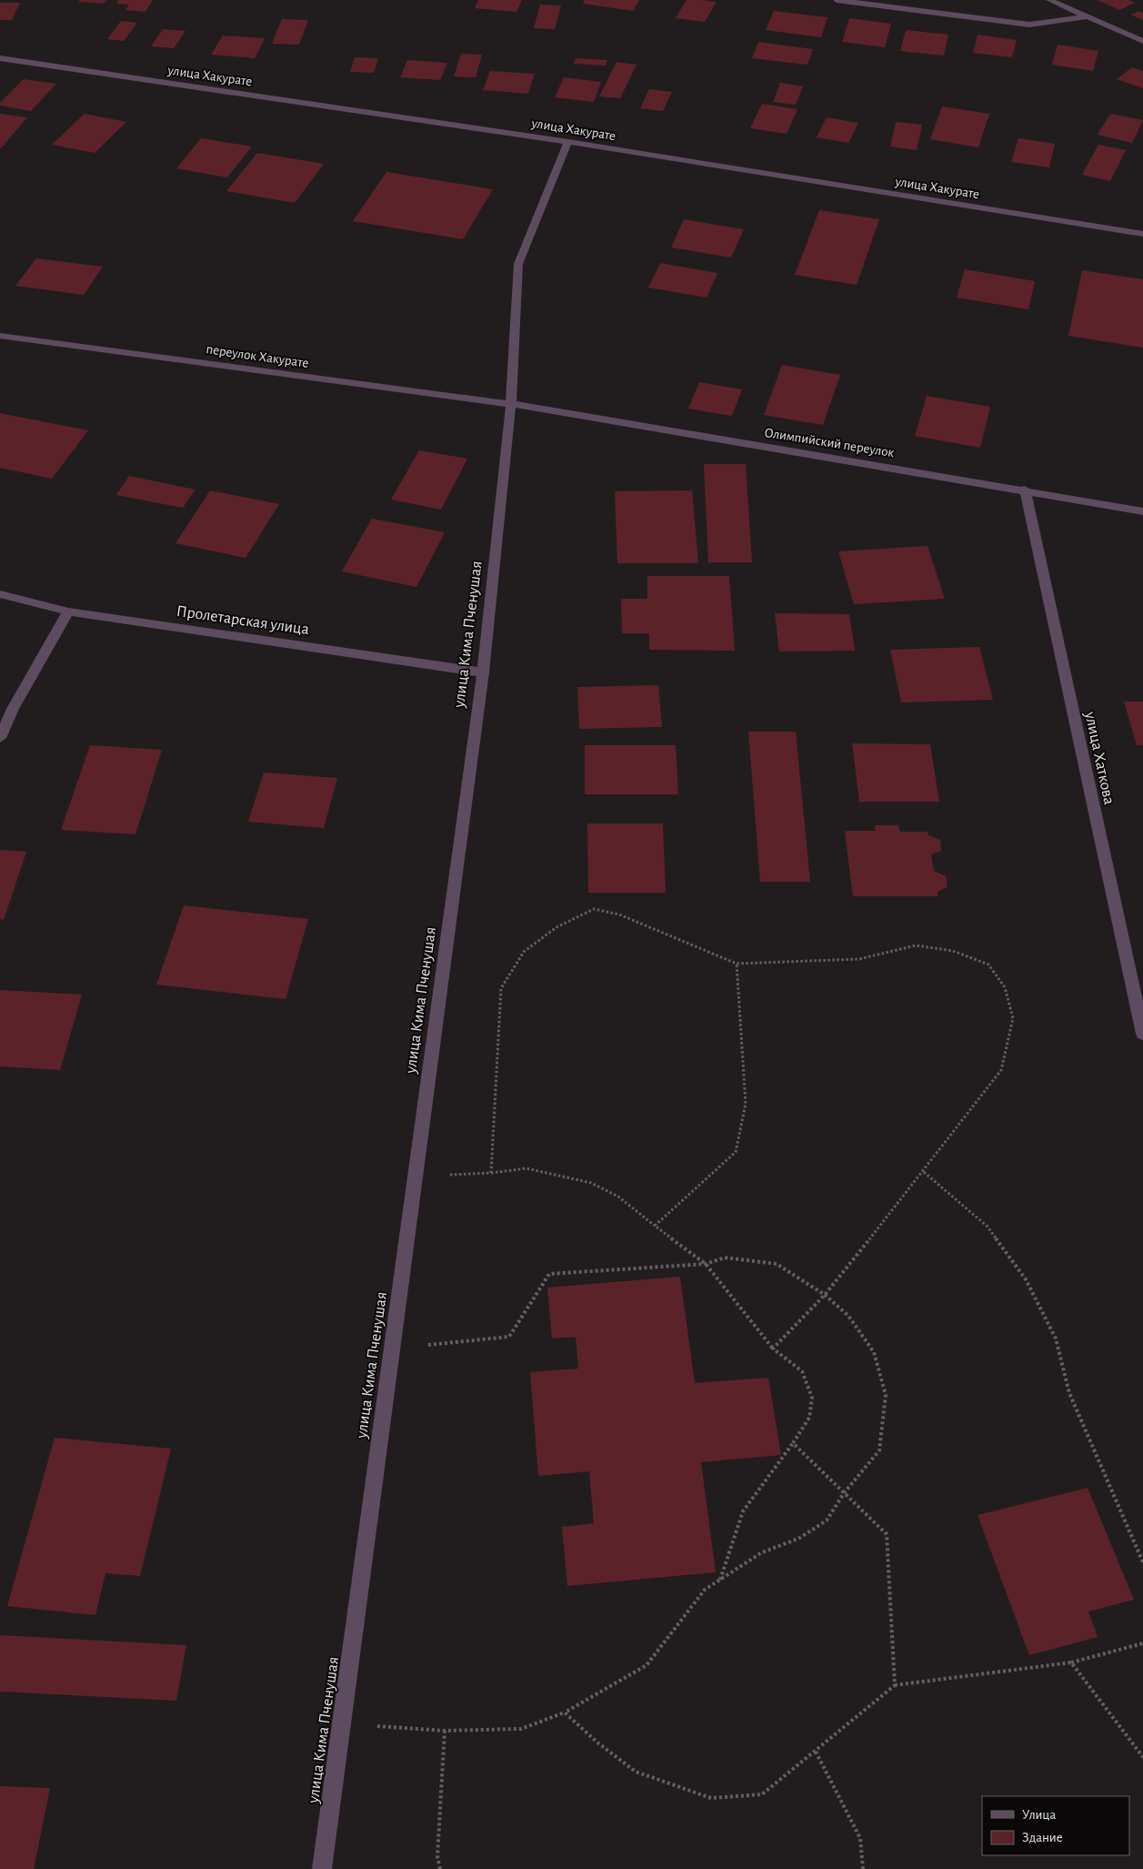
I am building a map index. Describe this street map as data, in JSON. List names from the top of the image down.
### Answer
{
  "streets": {
    "street": [
      "улица Хакурате",
      "переулок Хакурате",
      "Олимпийский переулок",
      "Пролетарская улица",
      "улица Кима Пченушая",
      "улица Хаткова"
    ]
  },
  "crossings": [
    ["улица Хакурате", "улица Кима Пченушая"],
    ["переулок Хакурате", "Олимпийский переулок"],
    ["переулок Хакурате", "улица Кима Пченушая"],
    ["Олимпийский переулок", "улица Кима Пченушая"],
    ["Олимпийский переулок", "улица Хаткова"],
    ["Пролетарская улица", "улица Кима Пченушая"]
  ],
  "legend": ["Улица", "Здание"]
}
